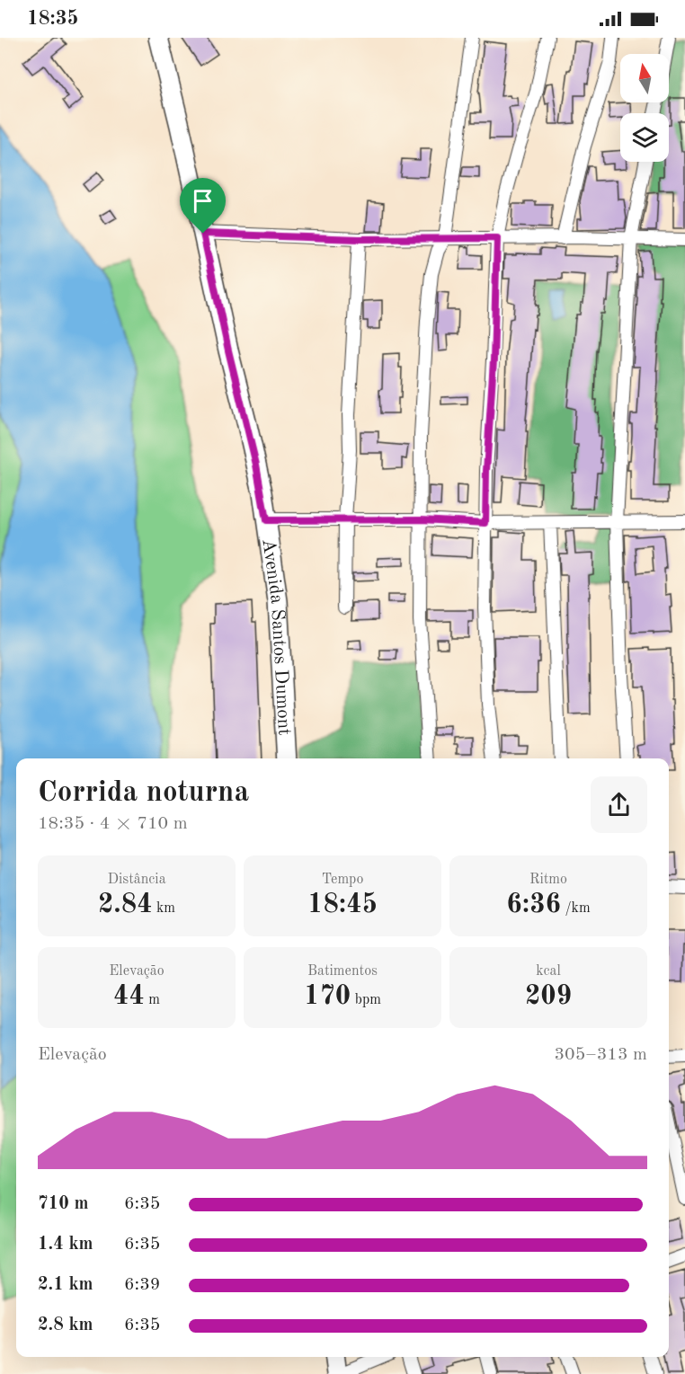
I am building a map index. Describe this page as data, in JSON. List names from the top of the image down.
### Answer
{
  "streets": {
    "main road": ["Avenida Santos Dumont"]
  },
  "north": "top",
  "page": {
    "status": "18:35",
    "heading": ["Corrida noturna", "18:35 · 4 × 710 m"],
    "stats": [
      ["Distância", "2.84 km"],
      ["Tempo", "18:45"],
      ["Ritmo", "6:36 /km"],
      ["Elevação", "44 m"],
      ["Batimentos", "170 bpm"],
      ["kcal", "209"]
    ],
    "chart": ["Elevação", "305–313 m"],
    "list": [
      {
        "name": "710 m",
        "note": "6:35"
      },
      {
        "name": "1.4 km",
        "note": "6:35"
      },
      {
        "name": "2.1 km",
        "note": "6:39"
      },
      {
        "name": "2.8 km",
        "note": "6:35"
      }
    ]
  }
}
